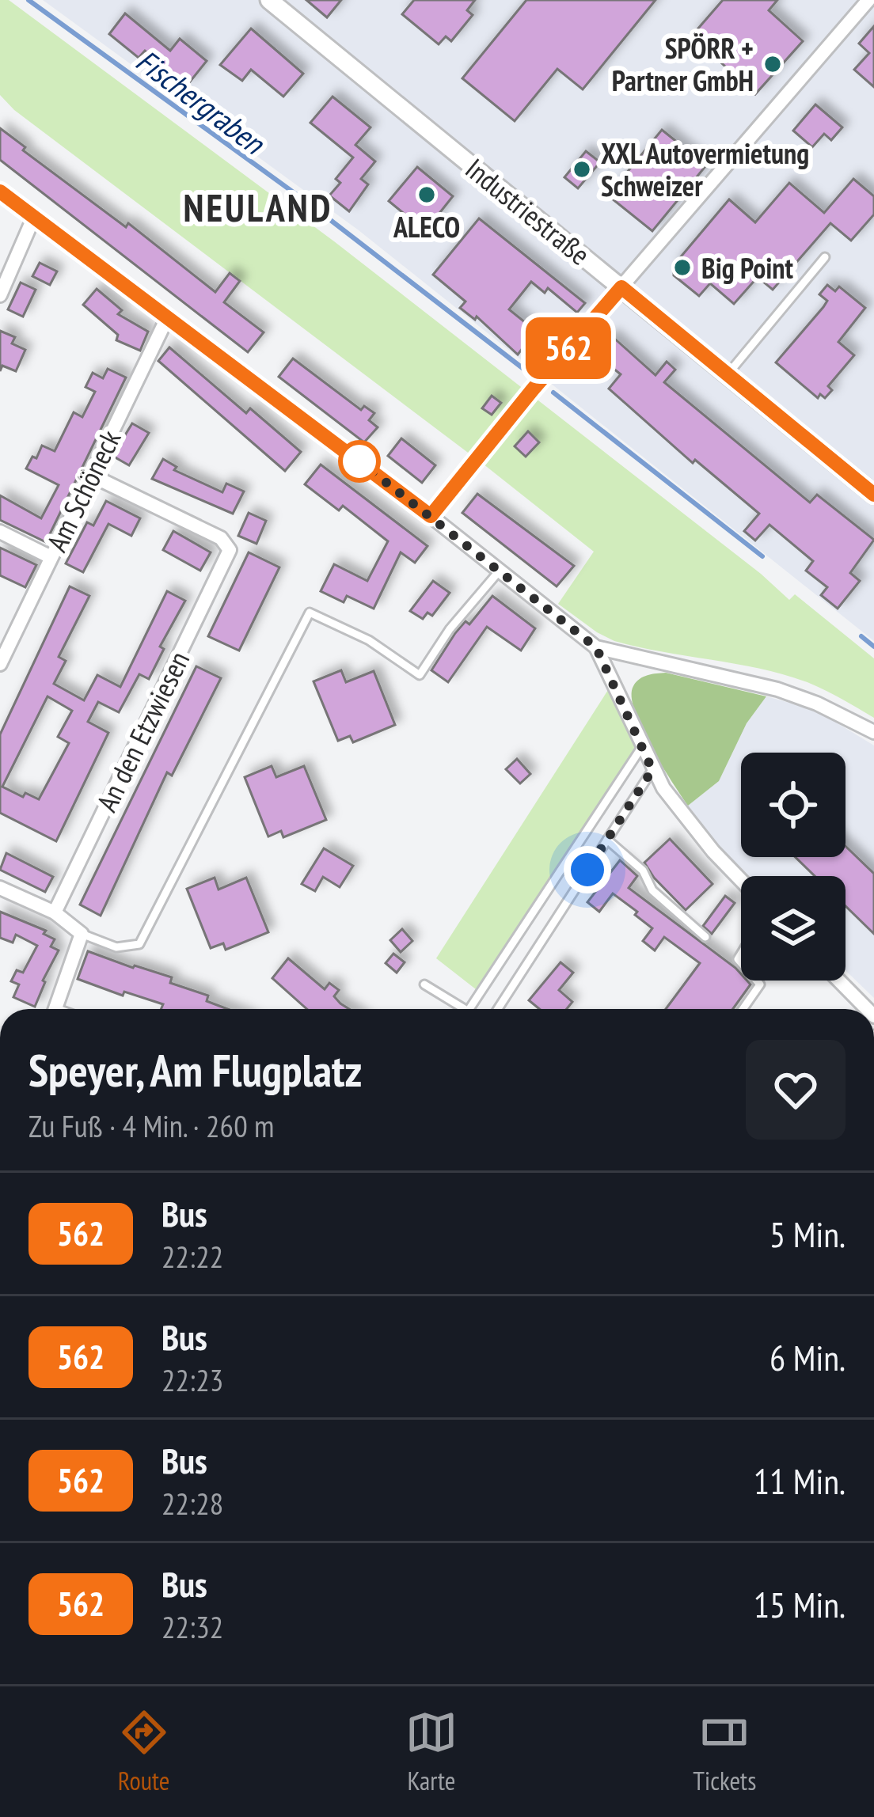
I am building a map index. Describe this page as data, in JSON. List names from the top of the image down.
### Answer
{
  "streets": {
    "street": ["Industriestraße", "Am Schöneck", "An den Etzwiesen"]
  },
  "crossings": [
    ["Am Schöneck", "An den Etzwiesen"]
  ],
  "districts": ["NEULAND"],
  "water": ["Fischergraben"],
  "places": [
    "SPÖRR + Partner GmbH",
    "XXL Autovermietung Schweizer",
    "ALECO",
    "Big Point"
  ],
  "lines": ["bus line 562"],
  "page": {
    "on_map": "562",
    "heading": ["Speyer, Am Flugplatz", "Zu Fuß · 4 Min. · 260 m"],
    "list": [
      {
        "mark": "562",
        "name": "Bus",
        "note": "22:22",
        "value": "5 Min."
      },
      {
        "mark": "562",
        "name": "Bus",
        "note": "22:23",
        "value": "6 Min."
      },
      {
        "mark": "562",
        "name": "Bus",
        "note": "22:28",
        "value": "11 Min."
      },
      {
        "mark": "562",
        "name": "Bus",
        "note": "22:32",
        "value": "15 Min."
      }
    ],
    "tabs": ["Route", "Karte", "Tickets"]
  }
}
